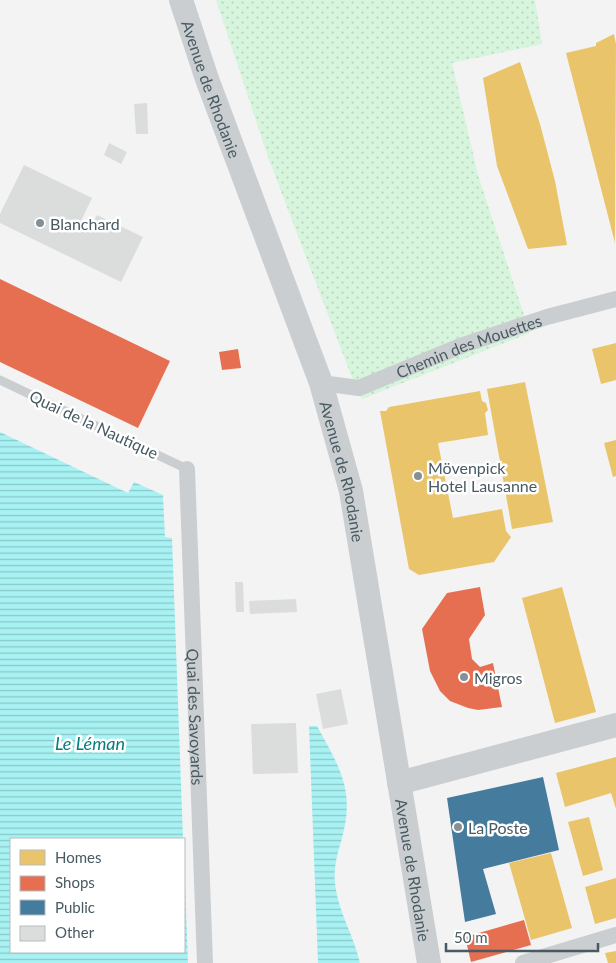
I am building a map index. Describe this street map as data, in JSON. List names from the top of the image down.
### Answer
{
  "streets": {
    "main road": ["Avenue de Rhodanie"],
    "street": ["Chemin des Mouettes", "Quai des Savoyards"],
    "lane": ["Quai de la Nautique"]
  },
  "crossings": [
    ["Avenue de Rhodanie", "Chemin des Mouettes"],
    ["Quai de la Nautique", "Quai des Savoyards"]
  ],
  "water": ["Le Léman"],
  "places": [
    "Blanchard",
    "Mövenpick Hotel Lausanne",
    "Migros",
    "La Poste"
  ],
  "legend": [
    "Homes",
    "Shops",
    "Public",
    "Other"
  ],
  "scale_bar": "50 m"
}
